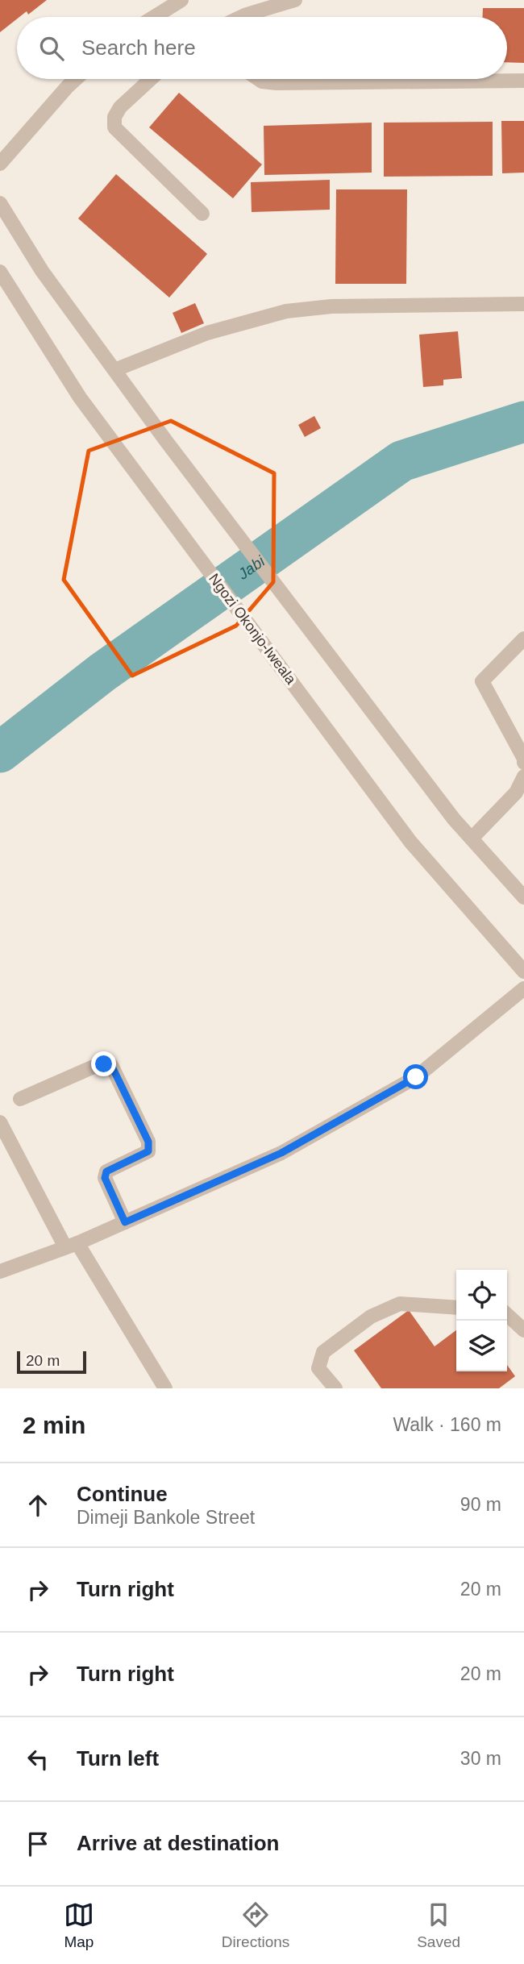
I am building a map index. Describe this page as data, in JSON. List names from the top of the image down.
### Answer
{
  "streets": {
    "street": ["Ngozi Okonjo-Iweala"]
  },
  "water": ["Jabi"],
  "scale_bar": "20 m",
  "page": {
    "search": "Search here",
    "scale": "20 m",
    "heading": ["2 min", "Walk · 160 m"],
    "list": [
      ["Continue", "Dimeji Bankole Street", "90 m"],
      ["Turn right", "20 m"],
      ["Turn right", "20 m"],
      ["Turn left", "30 m"],
      "Arrive at destination"
    ],
    "nav": ["Map", "Directions", "Saved"]
  }
}
